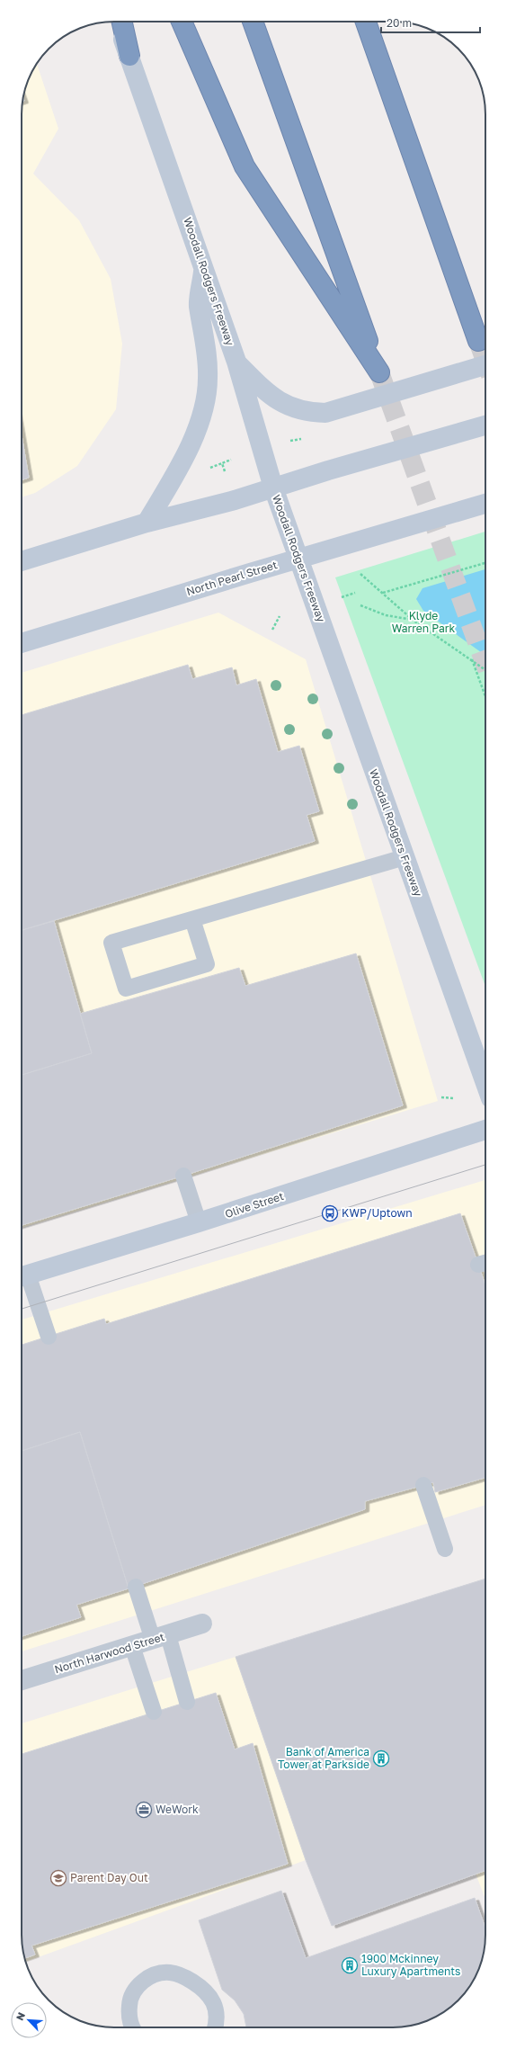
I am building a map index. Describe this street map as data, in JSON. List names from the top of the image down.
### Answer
{
  "streets": {
    "main road": ["Woodall Rodgers Freeway", "North Pearl Street", "Olive Street"],
    "street": ["North Harwood Street"]
  },
  "crossings": [
    ["Woodall Rodgers Freeway", "North Pearl Street"]
  ],
  "parks": ["Klyde Warren Park"],
  "places": {
    "bus stop": ["KWP/Uptown"],
    "building": ["Bank of America Tower at Parkside", "1900 Mckinney Luxury Apartments"],
    "office": ["WeWork"],
    "school or university": ["Parent Day Out"]
  },
  "scale_bar": "20 m",
  "north": "top left"
}
